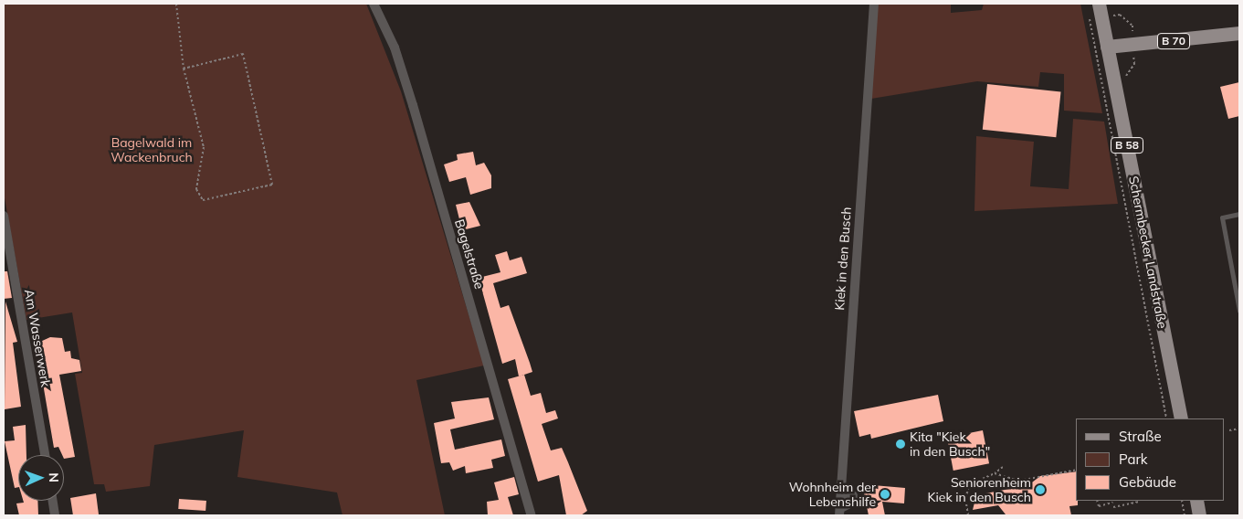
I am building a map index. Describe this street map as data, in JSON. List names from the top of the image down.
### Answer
{
  "streets": {
    "main road": ["B 70", "B 58", "Schermbecker Landstraße"],
    "street": ["Bagelstraße", "Kiek in den Busch", "Am Wasserwerk"]
  },
  "crossings": [
    ["B 70", "Schermbecker Landstraße"]
  ],
  "parks": ["Bagelwald im Wackenbruch"],
  "places": ["Kita \"Kiek in den Busch\"", "Seniorenheim Kiek in den Busch", "Wohnheim der Lebenshilfe"],
  "legend": ["Straße", "Park", "Gebäude"],
  "north": "right"
}
